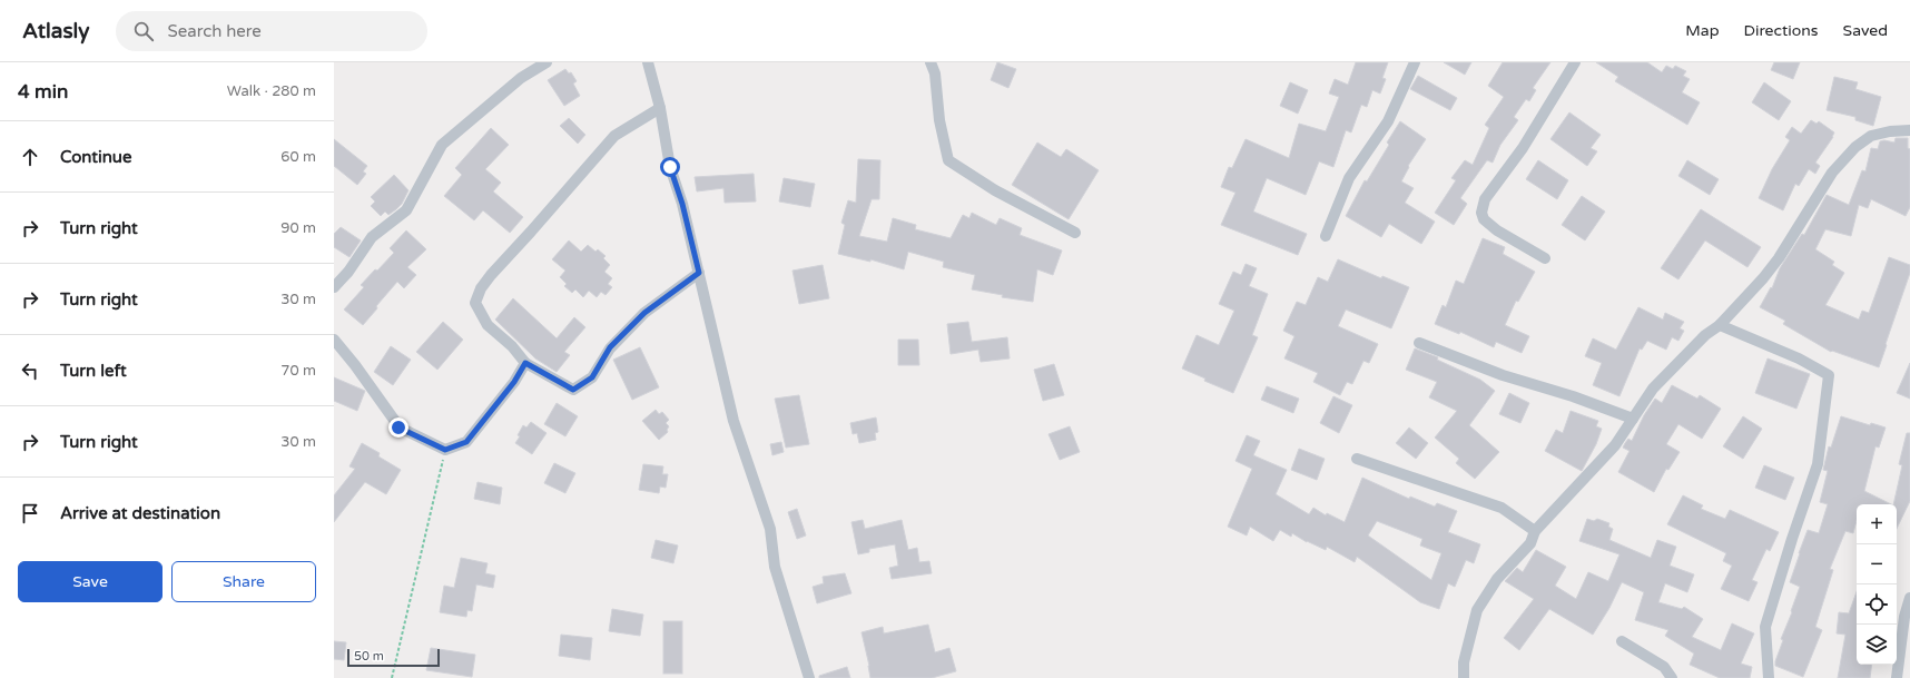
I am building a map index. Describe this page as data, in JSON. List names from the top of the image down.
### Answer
{
  "scale_bar": "50 m",
  "page": {
    "header": "Atlasly",
    "search": "Search here",
    "nav": ["Map", "Directions", "Saved"],
    "heading": ["4 min", "Walk · 280 m"],
    "list": [
      ["Continue", "60 m"],
      ["Turn right", "90 m"],
      ["Turn right", "30 m"],
      ["Turn left", "70 m"],
      ["Turn right", "30 m"],
      "Arrive at destination"
    ],
    "map_buttons": ["+", "−"],
    "buttons": ["Save", "Share"],
    "scale": "50 m"
  }
}
